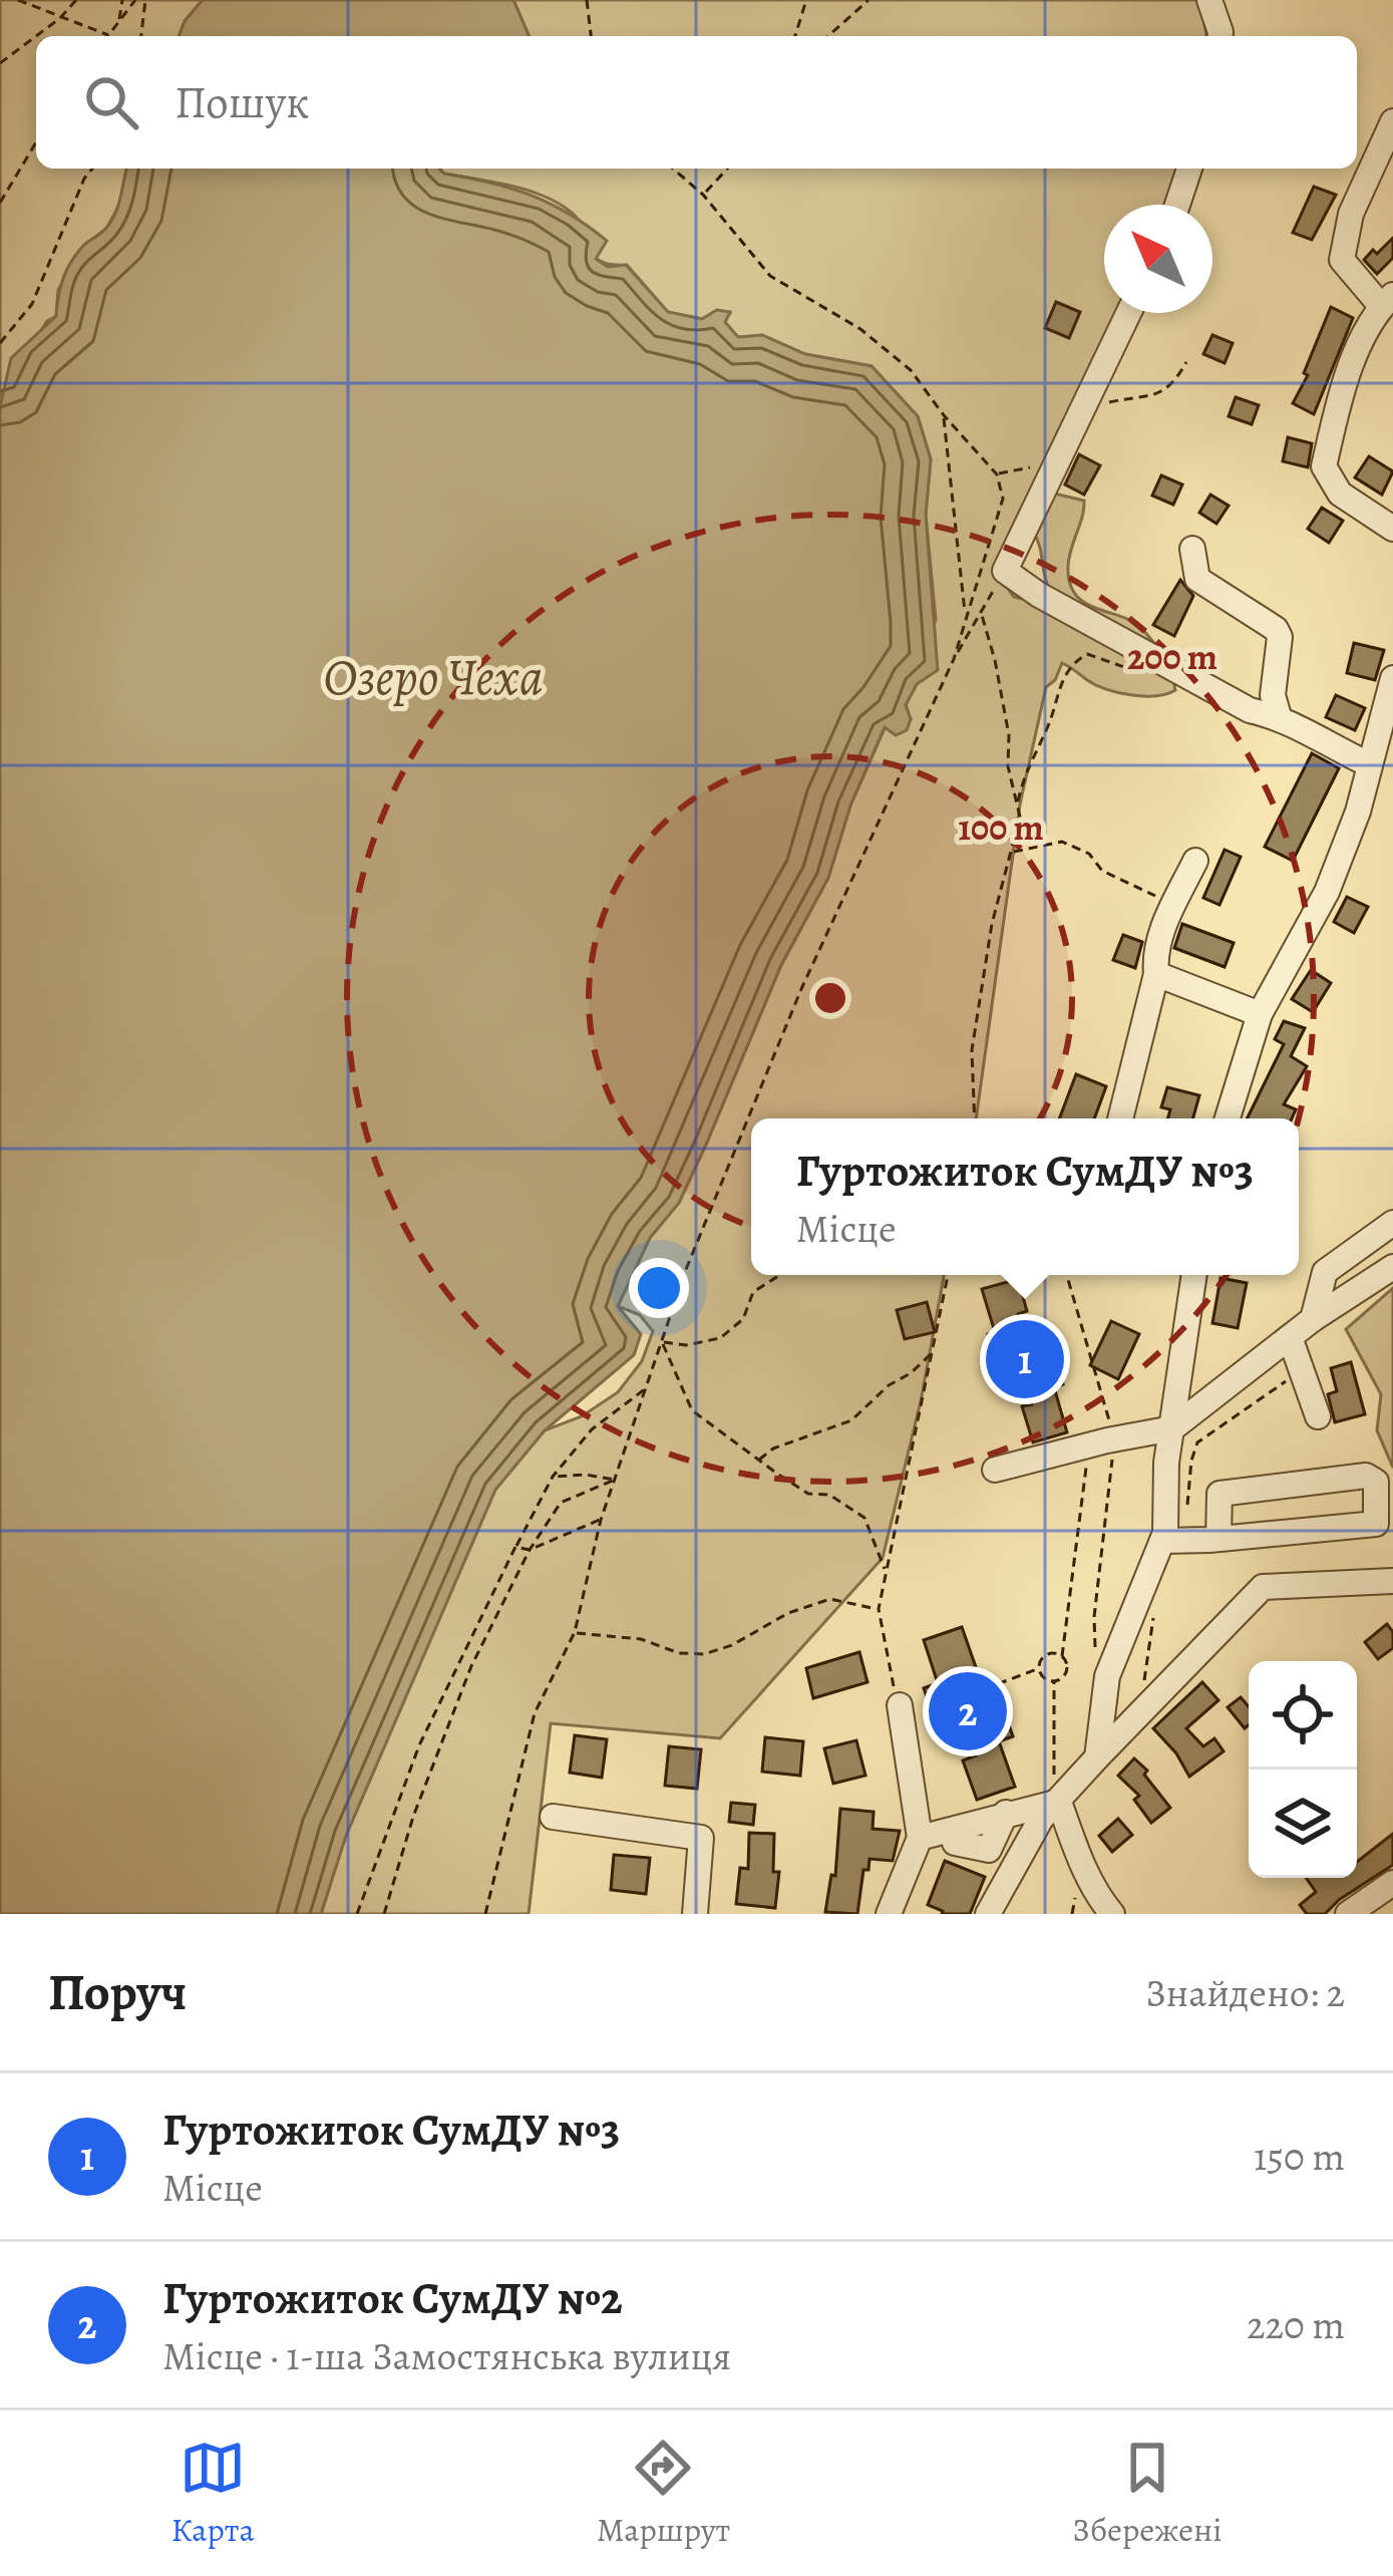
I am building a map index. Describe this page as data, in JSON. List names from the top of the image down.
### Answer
{
  "water": ["Озеро Чеха"],
  "north": "top left",
  "page": {
    "search": "Пошук",
    "popup": ["Гуртожиток СумДУ №3", "Місце"],
    "pins": ["1", "2"],
    "heading": ["Поруч", "Знайдено: 2"],
    "list": [
      {
        "mark": "1",
        "name": "Гуртожиток СумДУ №3",
        "note": "Місце",
        "value": "150 m"
      },
      {
        "mark": "2",
        "name": "Гуртожиток СумДУ №2",
        "note": "Місце · 1-ша Замостянська вулиця",
        "value": "220 m"
      }
    ],
    "nav": ["Карта", "Маршрут", "Збережені"]
  },
  "rings": ["200 m", "100 m"]
}
